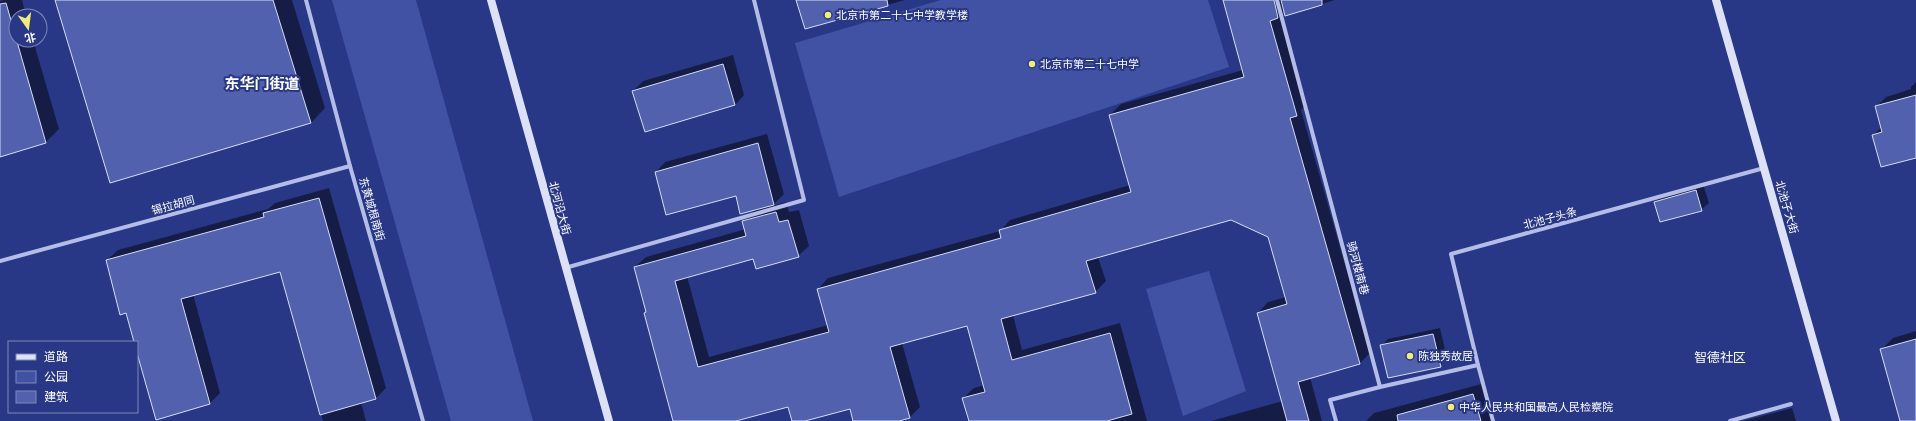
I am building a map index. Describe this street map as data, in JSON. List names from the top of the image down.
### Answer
{
  "streets": {
    "main road": ["北池子大街", "北河沿大街"],
    "street": [
      "锡拉胡同",
      "东黄城根南街",
      "北池子头条",
      "骑河楼南巷"
    ]
  },
  "crossings": [
    ["锡拉胡同", "东黄城根南街"],
    ["北池子大街", "北池子头条"]
  ],
  "districts": ["东华门街道", "智德社区"],
  "places": [
    "北京市第二十七中学教学楼",
    "北京市第二十七中学",
    "陈独秀故居",
    "中华人民共和国最高人民检察院"
  ],
  "legend": ["道路", "公园", "建筑"],
  "north": "bottom"
}
